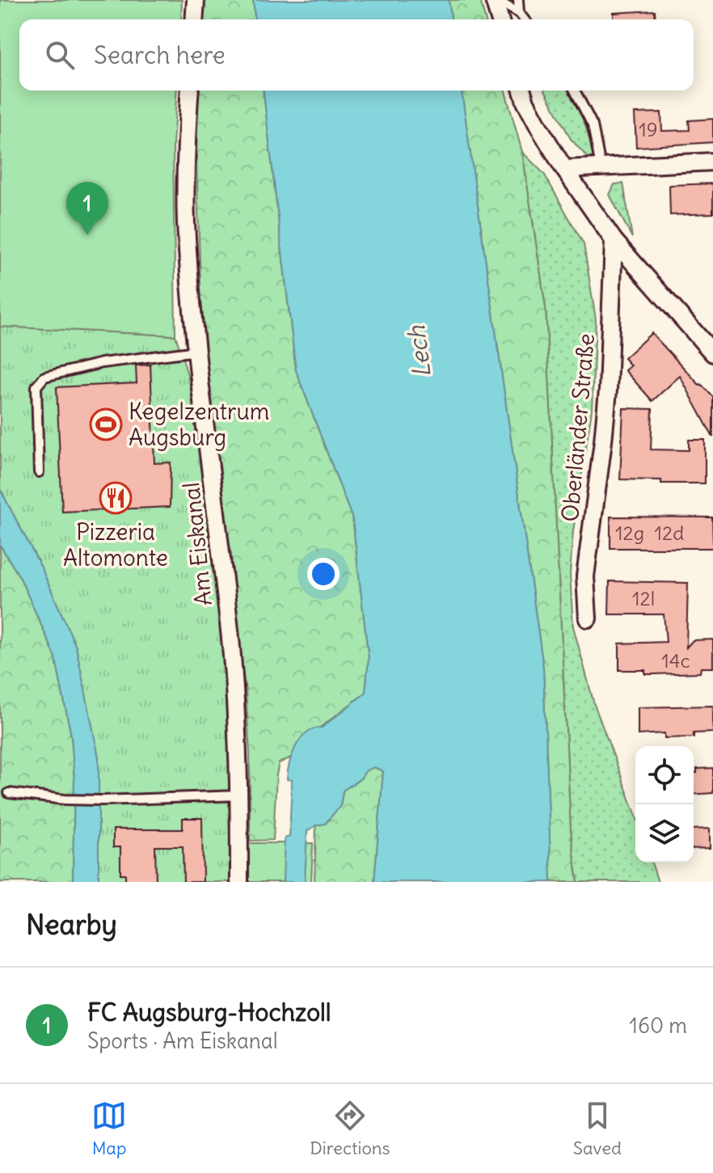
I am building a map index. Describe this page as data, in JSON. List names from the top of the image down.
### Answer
{
  "streets": {
    "street": ["Oberländer Straße", "Am Eiskanal"]
  },
  "water": ["Lech"],
  "places": {
    "sports": ["Kegelzentrum Augsburg"],
    "restaurant": ["Pizzeria Altomonte"]
  },
  "house_numbers": [
    "19",
    "12g",
    "12d",
    "12l",
    "14c"
  ],
  "page": {
    "search": "Search here",
    "pins": "1",
    "heading": "Nearby",
    "list": [
      {
        "mark": "1",
        "name": "FC Augsburg-Hochzoll",
        "note": "Sports · Am Eiskanal",
        "value": "160 m"
      }
    ],
    "nav": ["Map", "Directions", "Saved"]
  }
}
